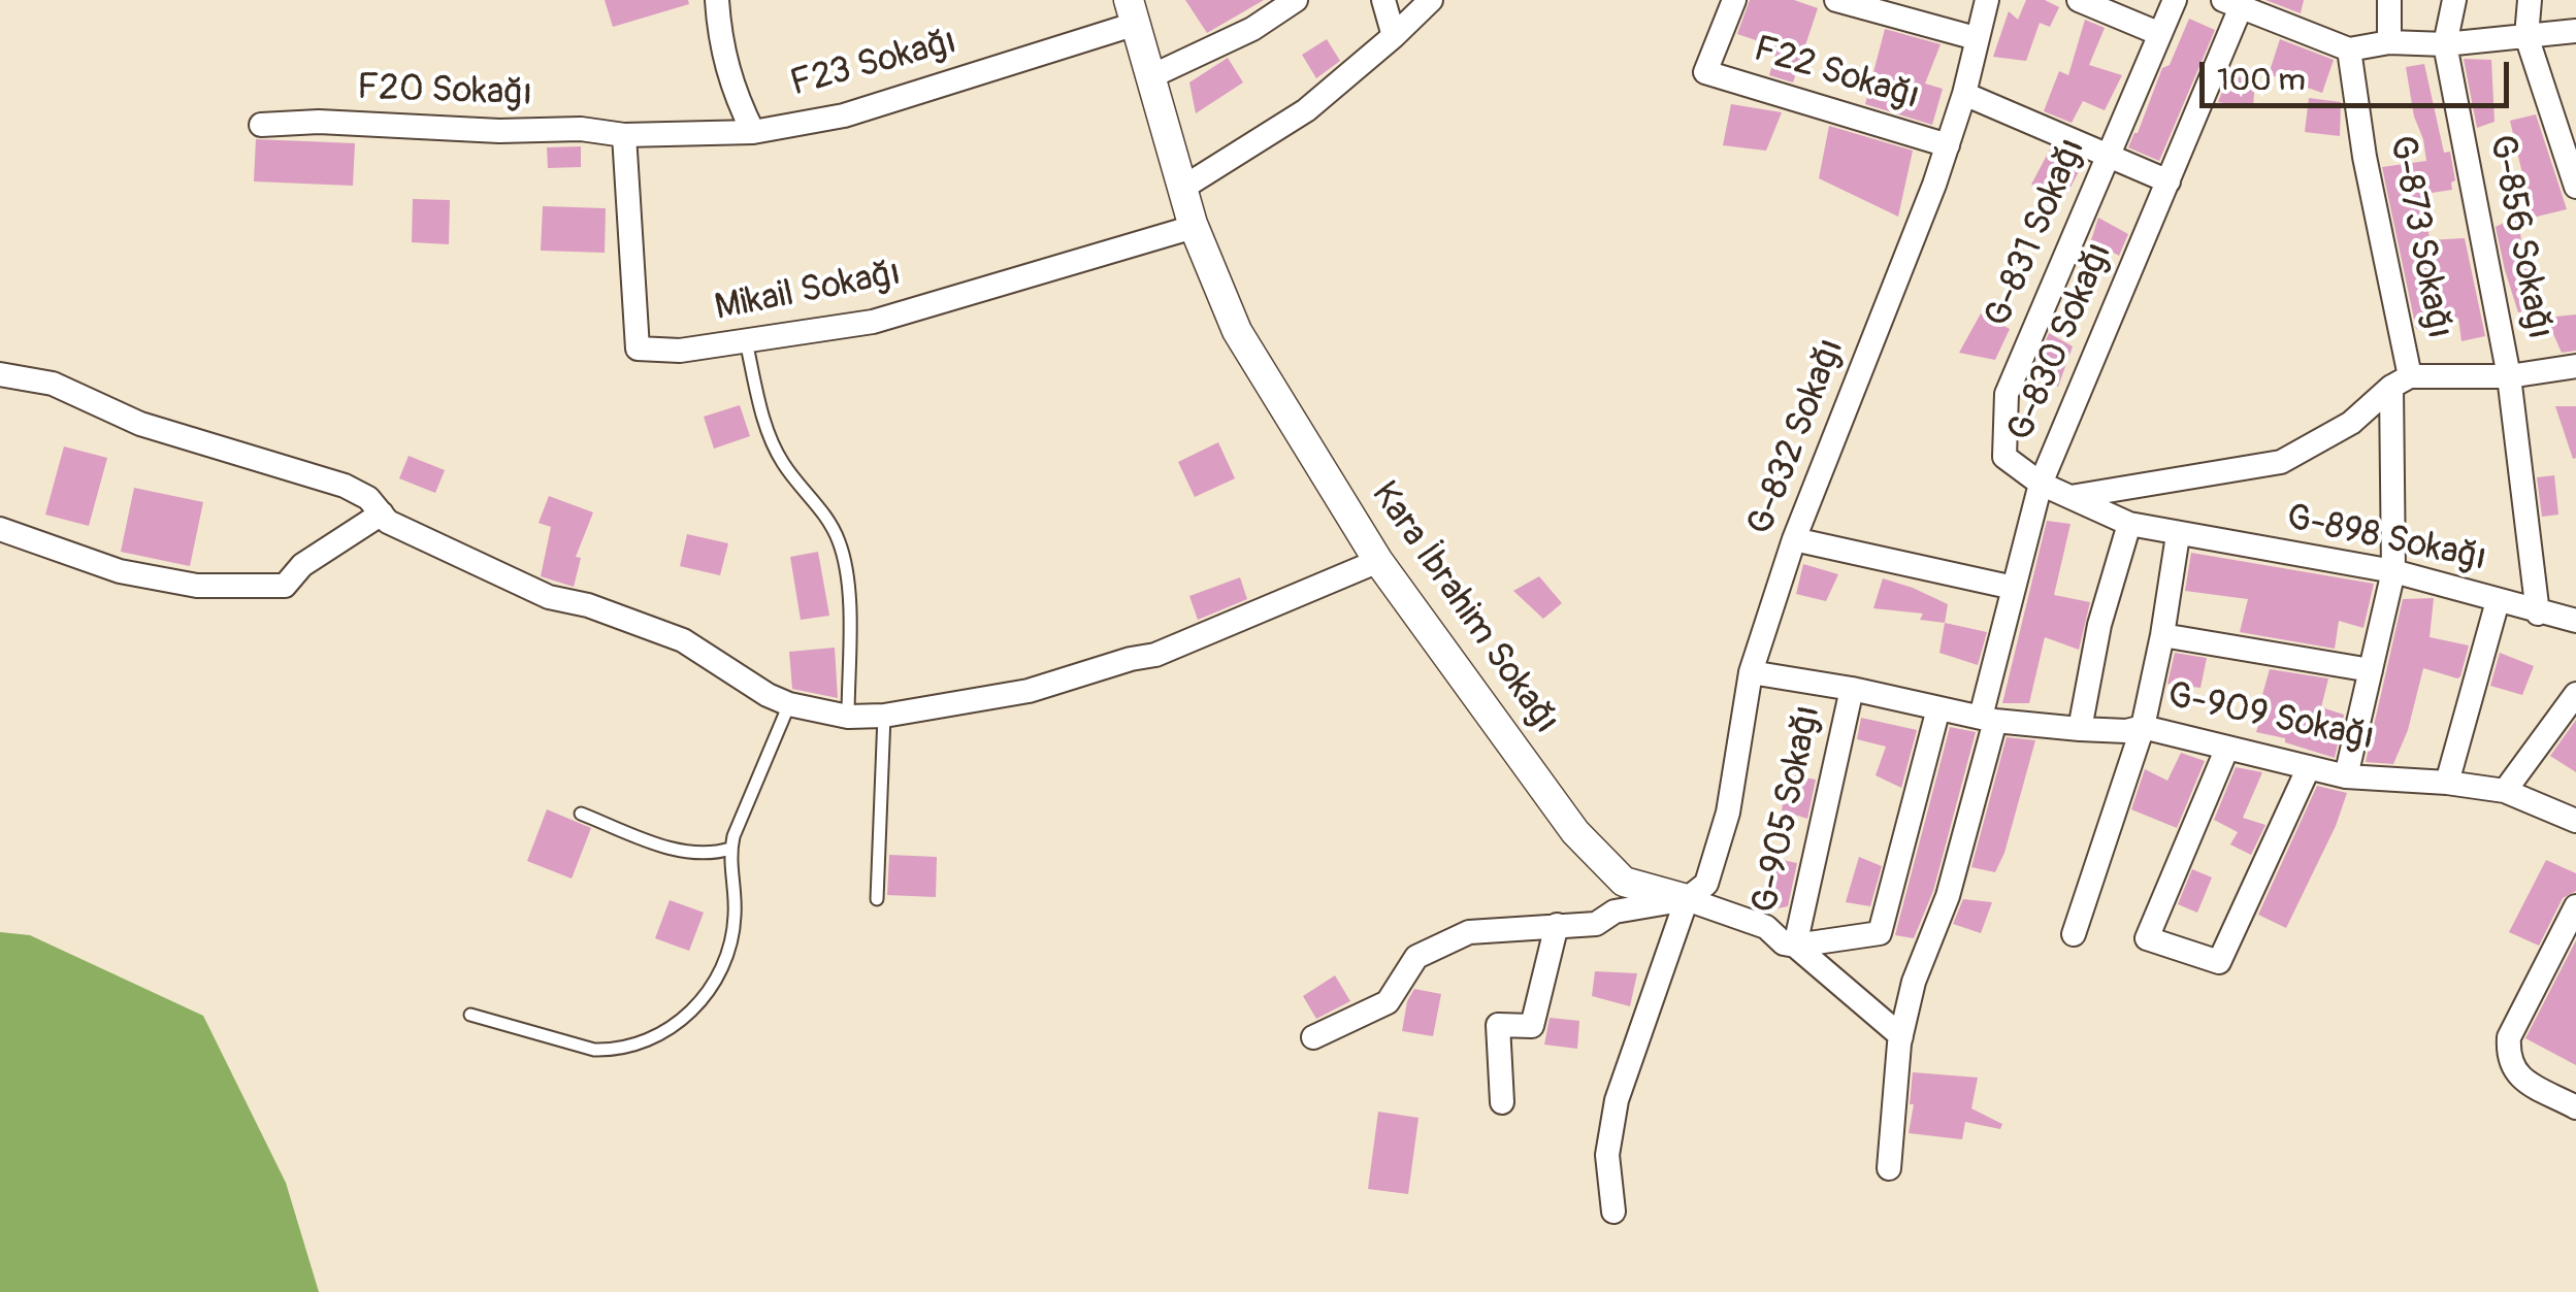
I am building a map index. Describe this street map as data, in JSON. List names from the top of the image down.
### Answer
{
  "streets": {
    "street": [
      "F23 Sokağı",
      "F22 Sokağı",
      "F20 Sokağı",
      "G-831 Sokağı",
      "G-873 Sokağı",
      "G-856 Sokağı",
      "Mikail Sokağı",
      "G-830 Sokağı",
      "G-832 Sokağı",
      "G-898 Sokağı",
      "Kara İbrahim Sokağı",
      "G-909 Sokağı",
      "G-905 Sokağı"
    ]
  },
  "crossings": [
    ["F23 Sokağı", "F20 Sokağı"],
    ["F23 Sokağı", "Mikail Sokağı"],
    ["F23 Sokağı", "Kara İbrahim Sokağı"],
    ["F22 Sokağı", "G-832 Sokağı"],
    ["F20 Sokağı", "Mikail Sokağı"],
    ["G-831 Sokağı", "G-830 Sokağı"],
    ["G-831 Sokağı", "G-898 Sokağı"],
    ["G-873 Sokağı", "G-898 Sokağı"],
    ["G-873 Sokağı", "G-909 Sokağı"],
    ["G-856 Sokağı", "G-898 Sokağı"],
    ["Mikail Sokağı", "Kara İbrahim Sokağı"],
    ["G-830 Sokağı", "G-898 Sokağı"],
    ["G-830 Sokağı", "G-909 Sokağı"],
    ["G-832 Sokağı", "Kara İbrahim Sokağı"],
    ["G-832 Sokağı", "G-909 Sokağı"],
    ["G-909 Sokağı", "G-905 Sokağı"]
  ],
  "scale_bar": "100 m"
}
